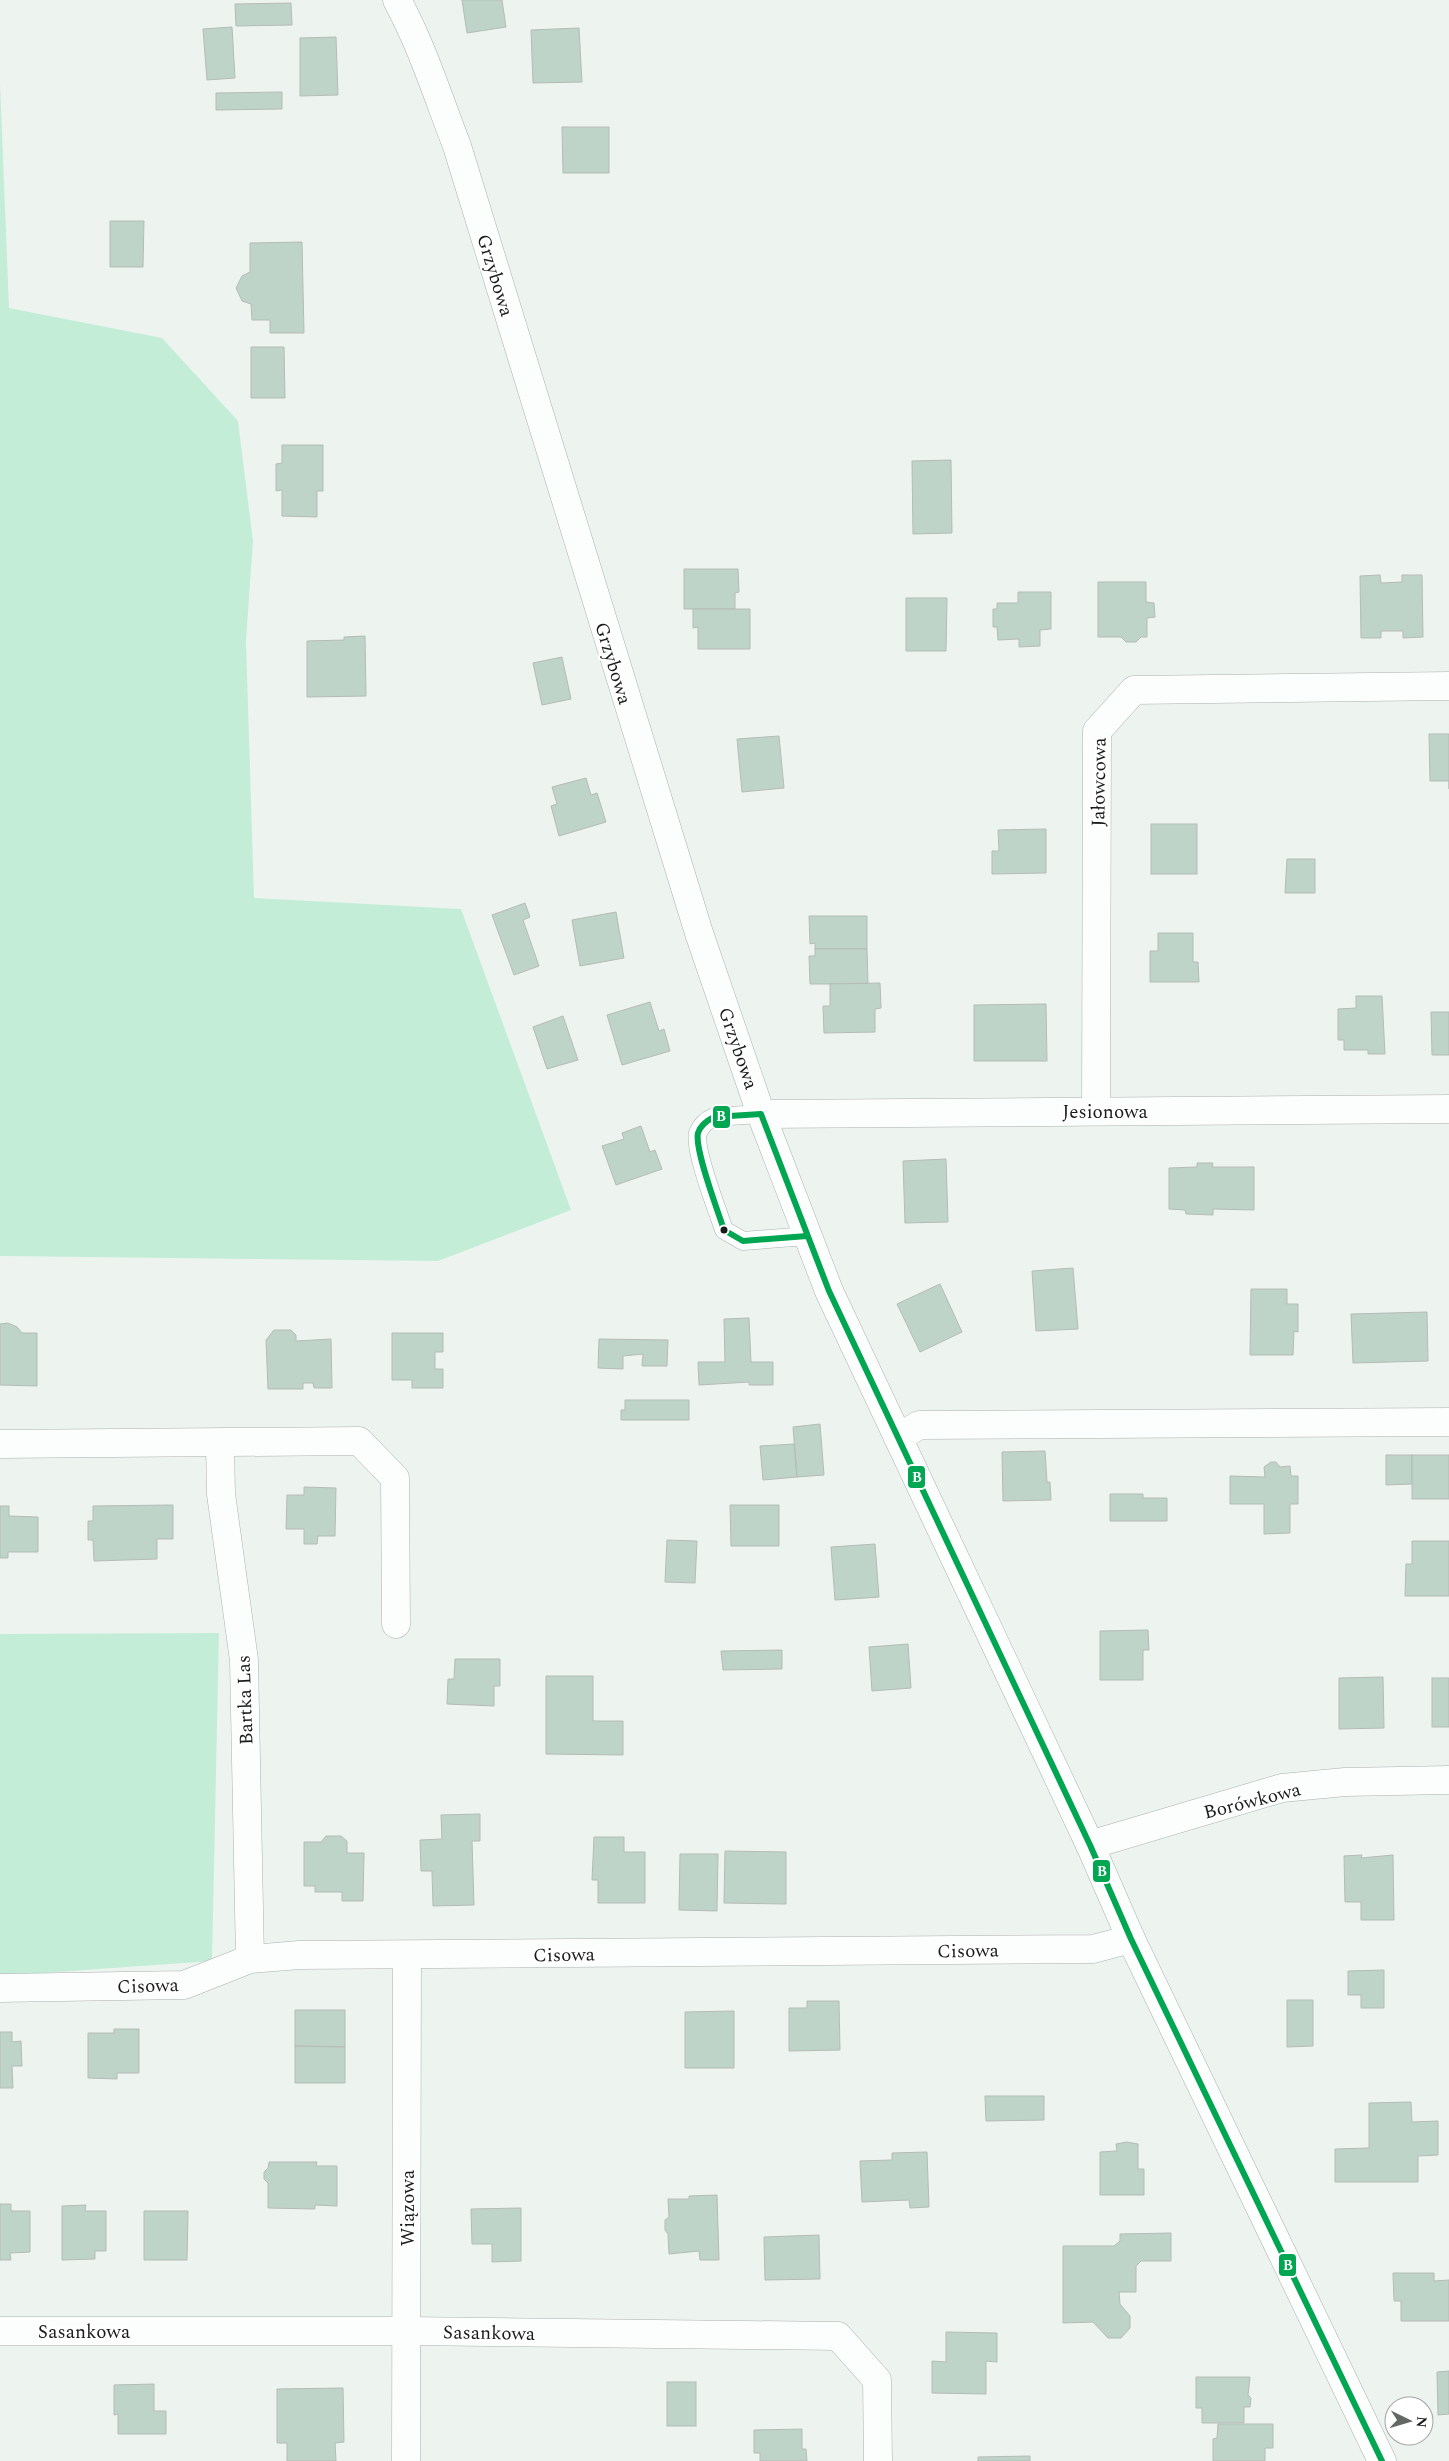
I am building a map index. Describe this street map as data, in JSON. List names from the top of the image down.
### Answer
{
  "streets": {
    "street": [
      "Grzybowa",
      "Jałowcowa",
      "Jesionowa",
      "Bartka Las",
      "Borówkowa",
      "Cisowa",
      "Wiązowa",
      "Sasankowa"
    ]
  },
  "crossings": [
    ["Grzybowa", "Jesionowa"],
    ["Grzybowa", "Borówkowa"],
    ["Grzybowa", "Cisowa"],
    ["Jałowcowa", "Jesionowa"],
    ["Bartka Las", "Cisowa"],
    ["Cisowa", "Wiązowa"],
    ["Wiązowa", "Sasankowa"]
  ],
  "lines": ["transit line B"],
  "north": "right"
}
